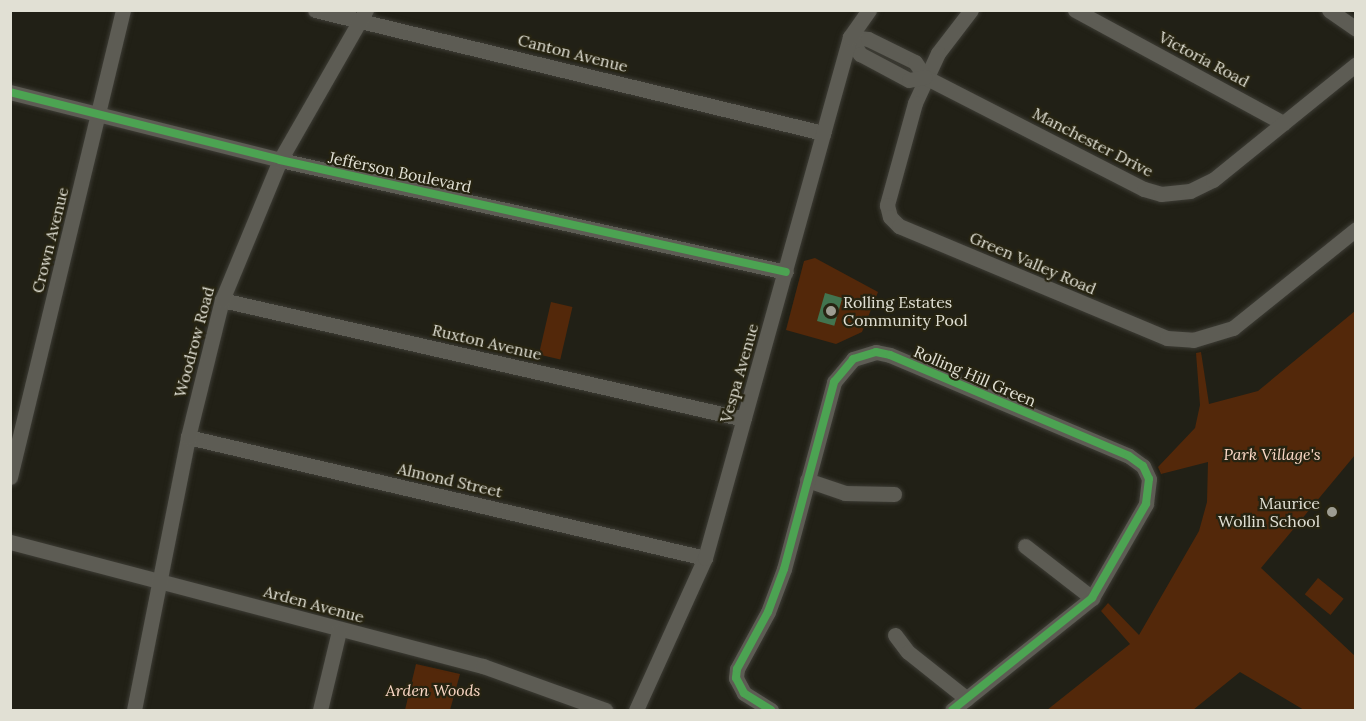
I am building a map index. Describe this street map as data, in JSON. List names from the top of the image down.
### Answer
{
  "streets": {
    "street": [
      "Canton Avenue",
      "Victoria Road",
      "Manchester Drive",
      "Jefferson Boulevard",
      "Crown Avenue",
      "Green Valley Road",
      "Woodrow Road",
      "Ruxton Avenue",
      "Vespa Avenue",
      "Rolling Hill Green",
      "Almond Street",
      "Arden Avenue"
    ]
  },
  "crossings": [
    ["Canton Avenue", "Woodrow Road"],
    ["Canton Avenue", "Vespa Avenue"],
    ["Victoria Road", "Manchester Drive"],
    ["Manchester Drive", "Green Valley Road"],
    ["Manchester Drive", "Vespa Avenue"],
    ["Jefferson Boulevard", "Crown Avenue"],
    ["Jefferson Boulevard", "Woodrow Road"],
    ["Jefferson Boulevard", "Vespa Avenue"],
    ["Woodrow Road", "Ruxton Avenue"],
    ["Woodrow Road", "Almond Street"],
    ["Woodrow Road", "Arden Avenue"],
    ["Ruxton Avenue", "Vespa Avenue"],
    ["Vespa Avenue", "Almond Street"]
  ],
  "parks": ["Park Village's", "Arden Woods"],
  "places": ["Rolling Estates Community Pool", "Maurice Wollin School"]
}
